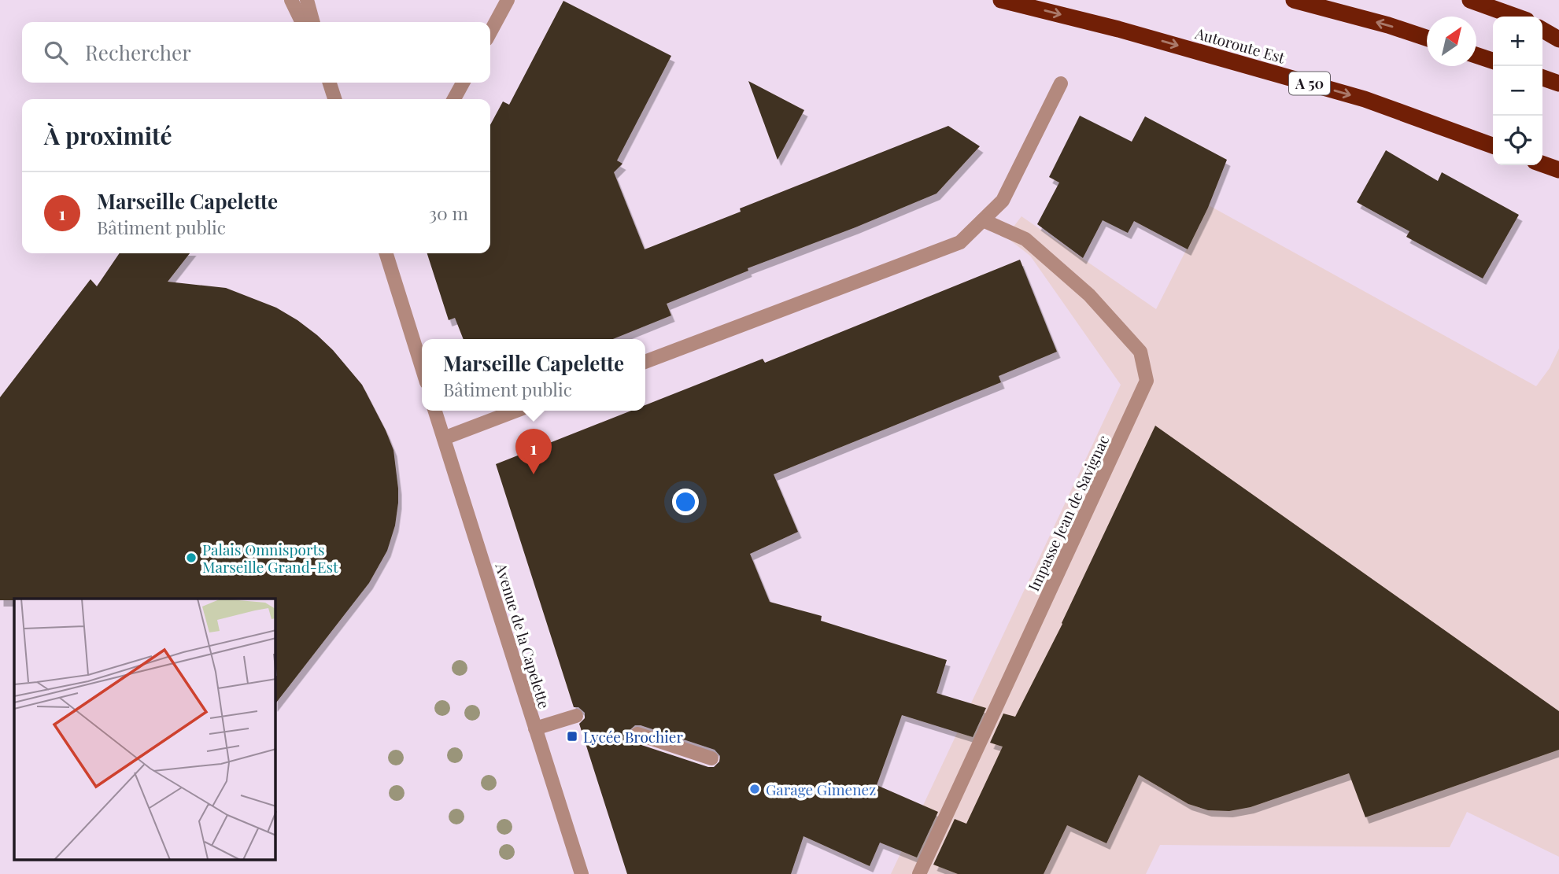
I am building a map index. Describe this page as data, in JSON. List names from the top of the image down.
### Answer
{
  "streets": {
    "highway": ["Autoroute Est", "A 50"],
    "street": ["Impasse Jean de Savignac", "Avenue de la Capelette"]
  },
  "places": {
    "other": ["Palais Omnisports Marseille Grand-Est", "Garage Gimenez"],
    "transit": ["Lycée Brochier"]
  },
  "north": "top right",
  "page": {
    "map_buttons": ["+", "−"],
    "search": "Rechercher",
    "heading": "À proximité",
    "list": [
      {
        "mark": "1",
        "name": "Marseille Capelette",
        "note": "Bâtiment public",
        "value": "30 m"
      }
    ],
    "popup": ["Marseille Capelette", "Bâtiment public"],
    "pins": "1"
  }
}
